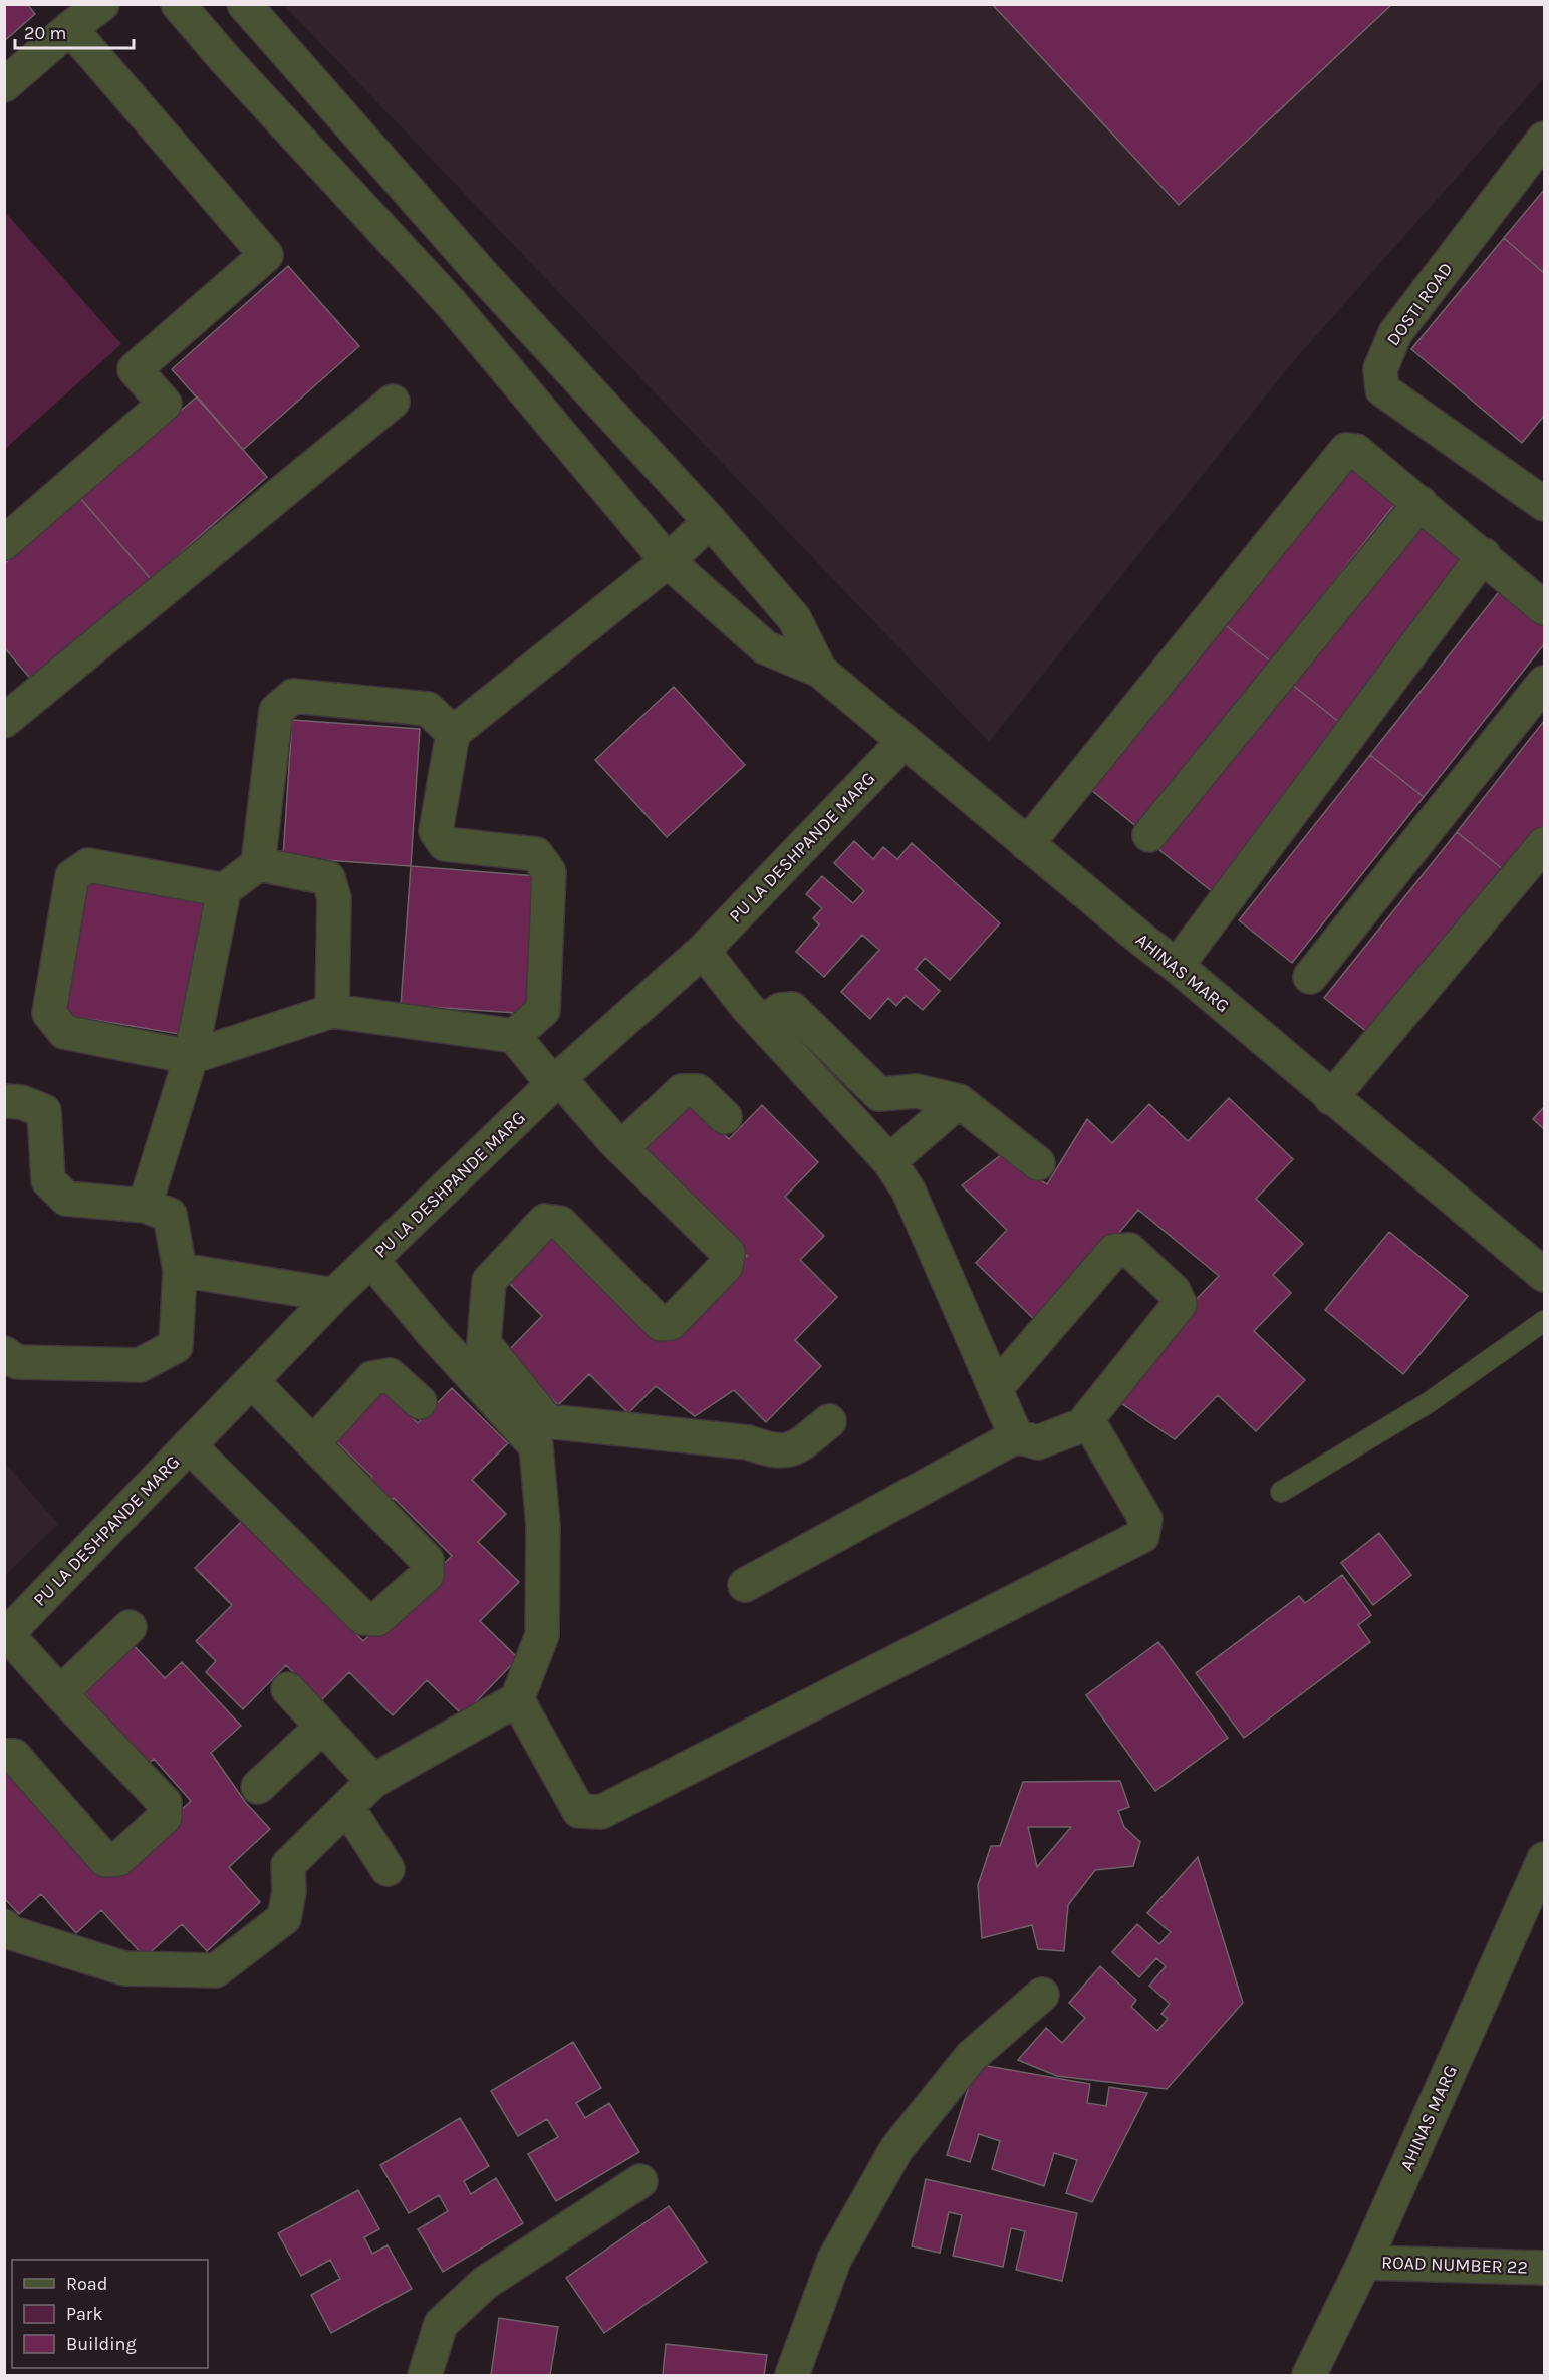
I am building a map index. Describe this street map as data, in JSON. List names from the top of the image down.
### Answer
{
  "streets": {
    "street": [
      "DOSTI ROAD",
      "PU LA DESHPANDE MARG",
      "AHINAS MARG",
      "ROAD NUMBER 22"
    ]
  },
  "crossings": [
    ["PU LA DESHPANDE MARG", "AHINAS MARG"],
    ["AHINAS MARG", "ROAD NUMBER 22"]
  ],
  "legend": ["Road", "Park", "Building"],
  "scale_bar": "20 m"
}
